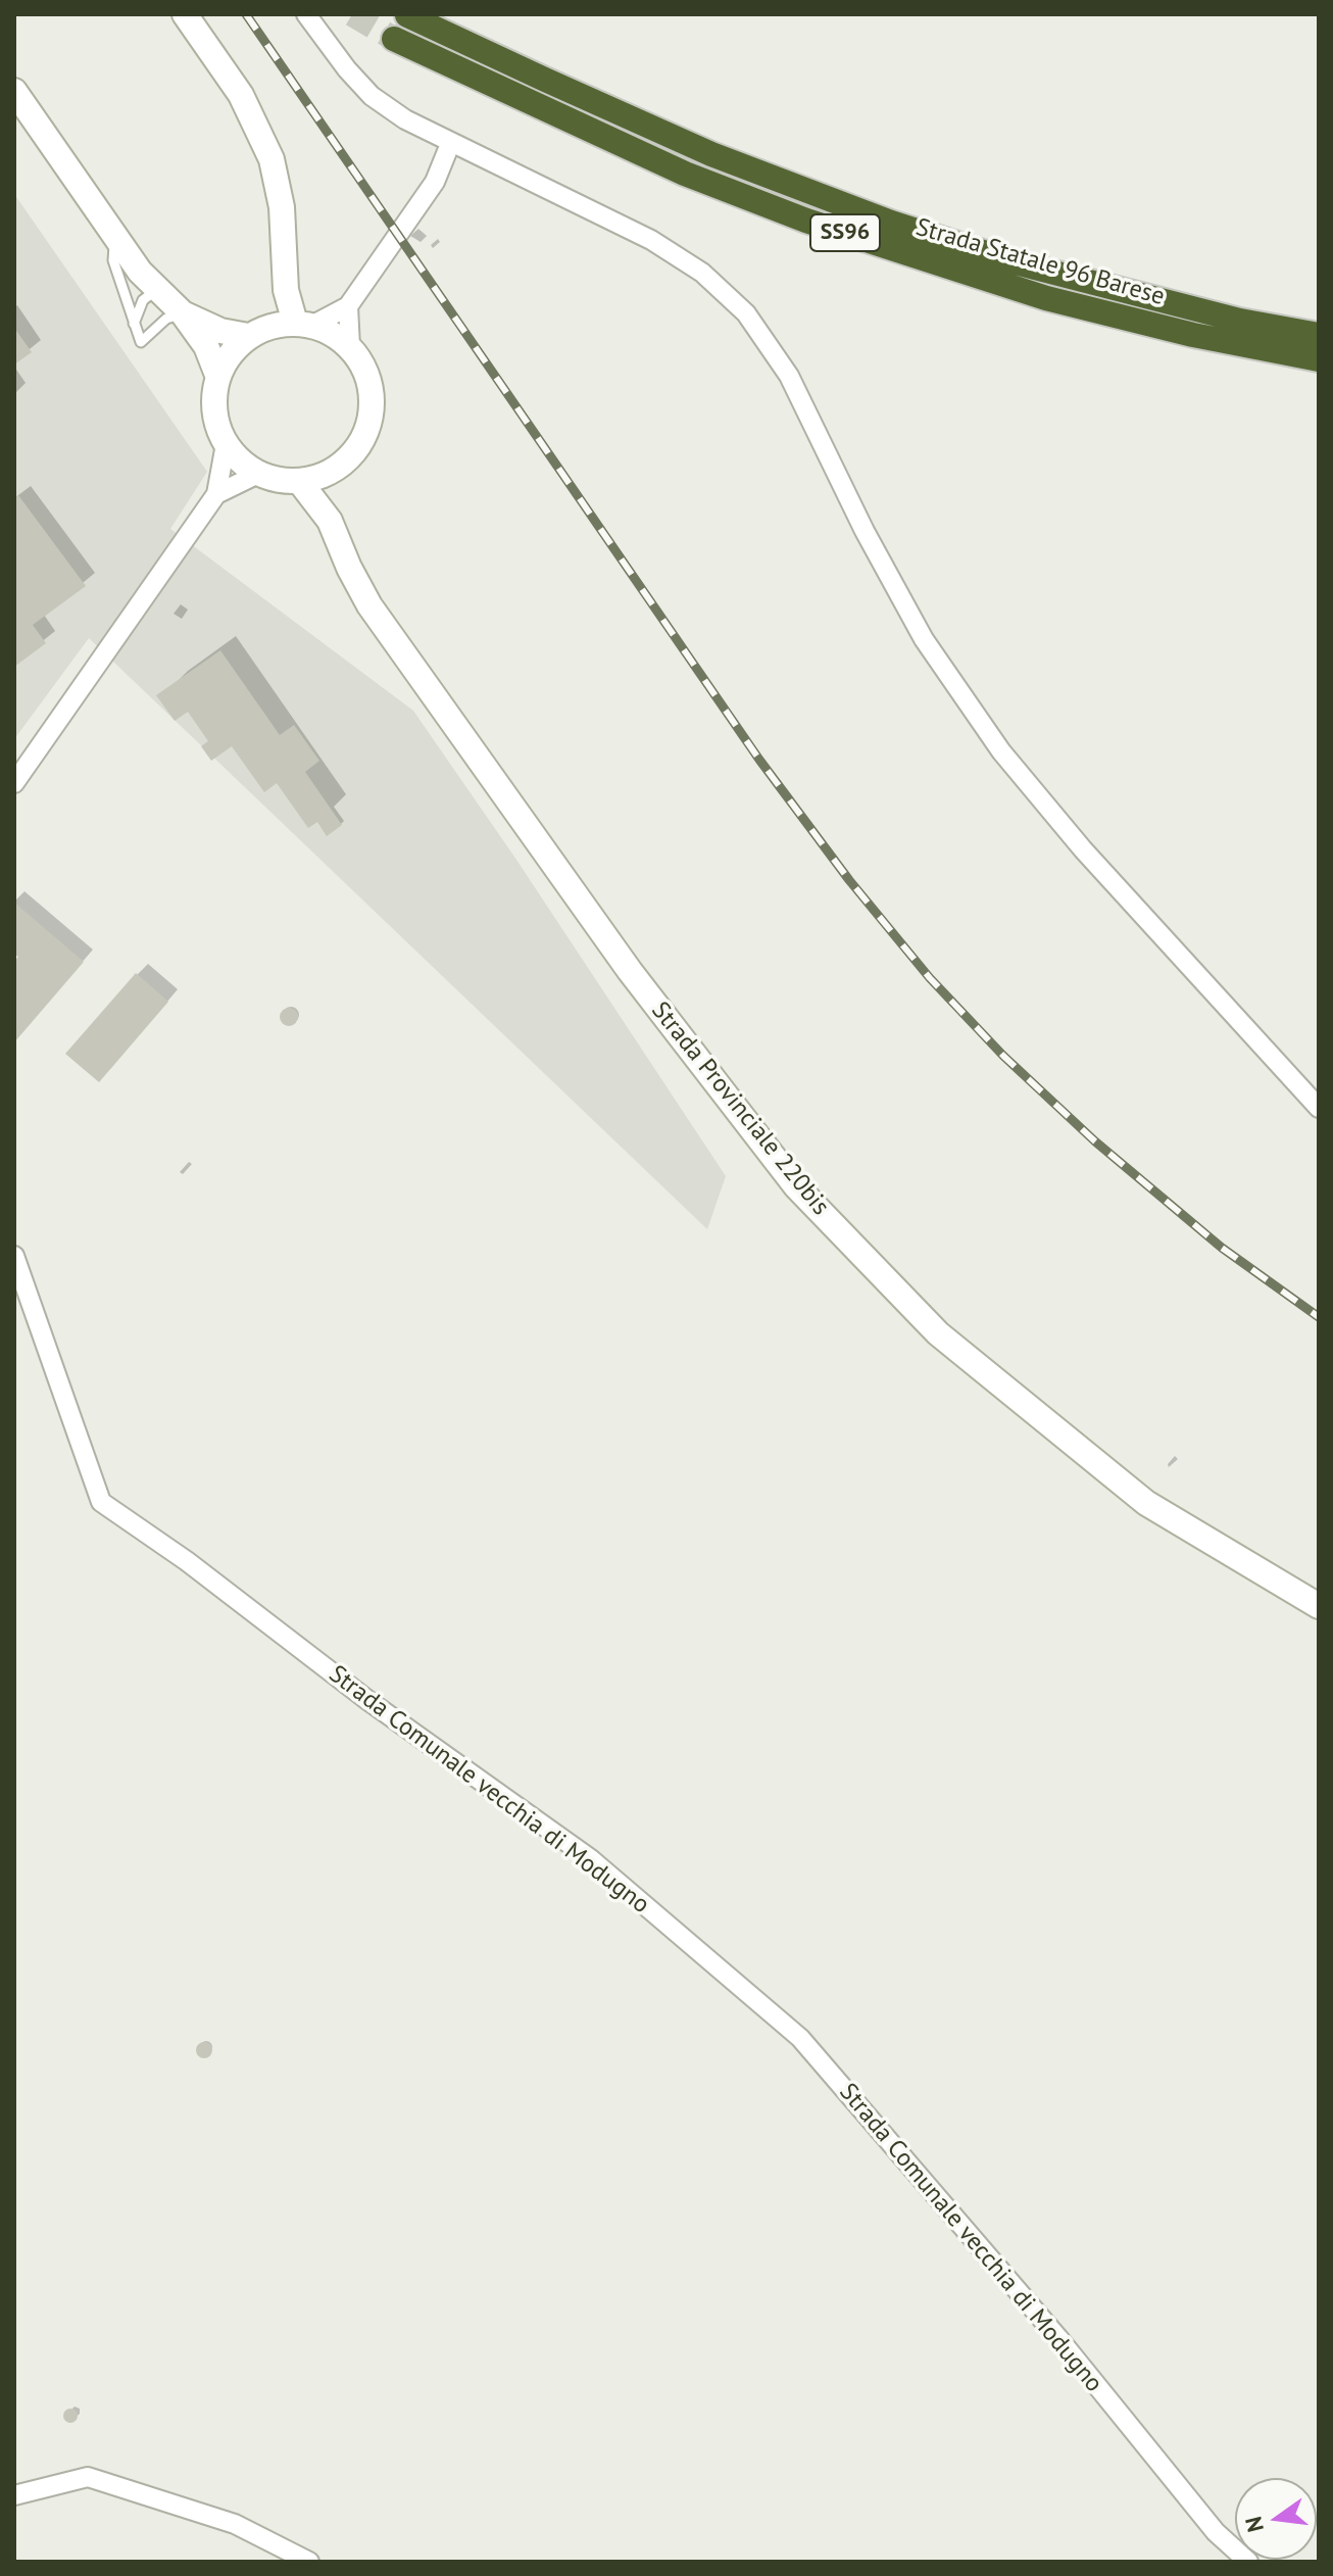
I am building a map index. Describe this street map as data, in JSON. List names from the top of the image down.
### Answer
{
  "streets": {
    "highway": ["SS96", "Strada Statale 96 Barese"],
    "street": ["Strada Provinciale 220bis", "Strada Comunale vecchia di Modugno"]
  },
  "north": "left"
}
